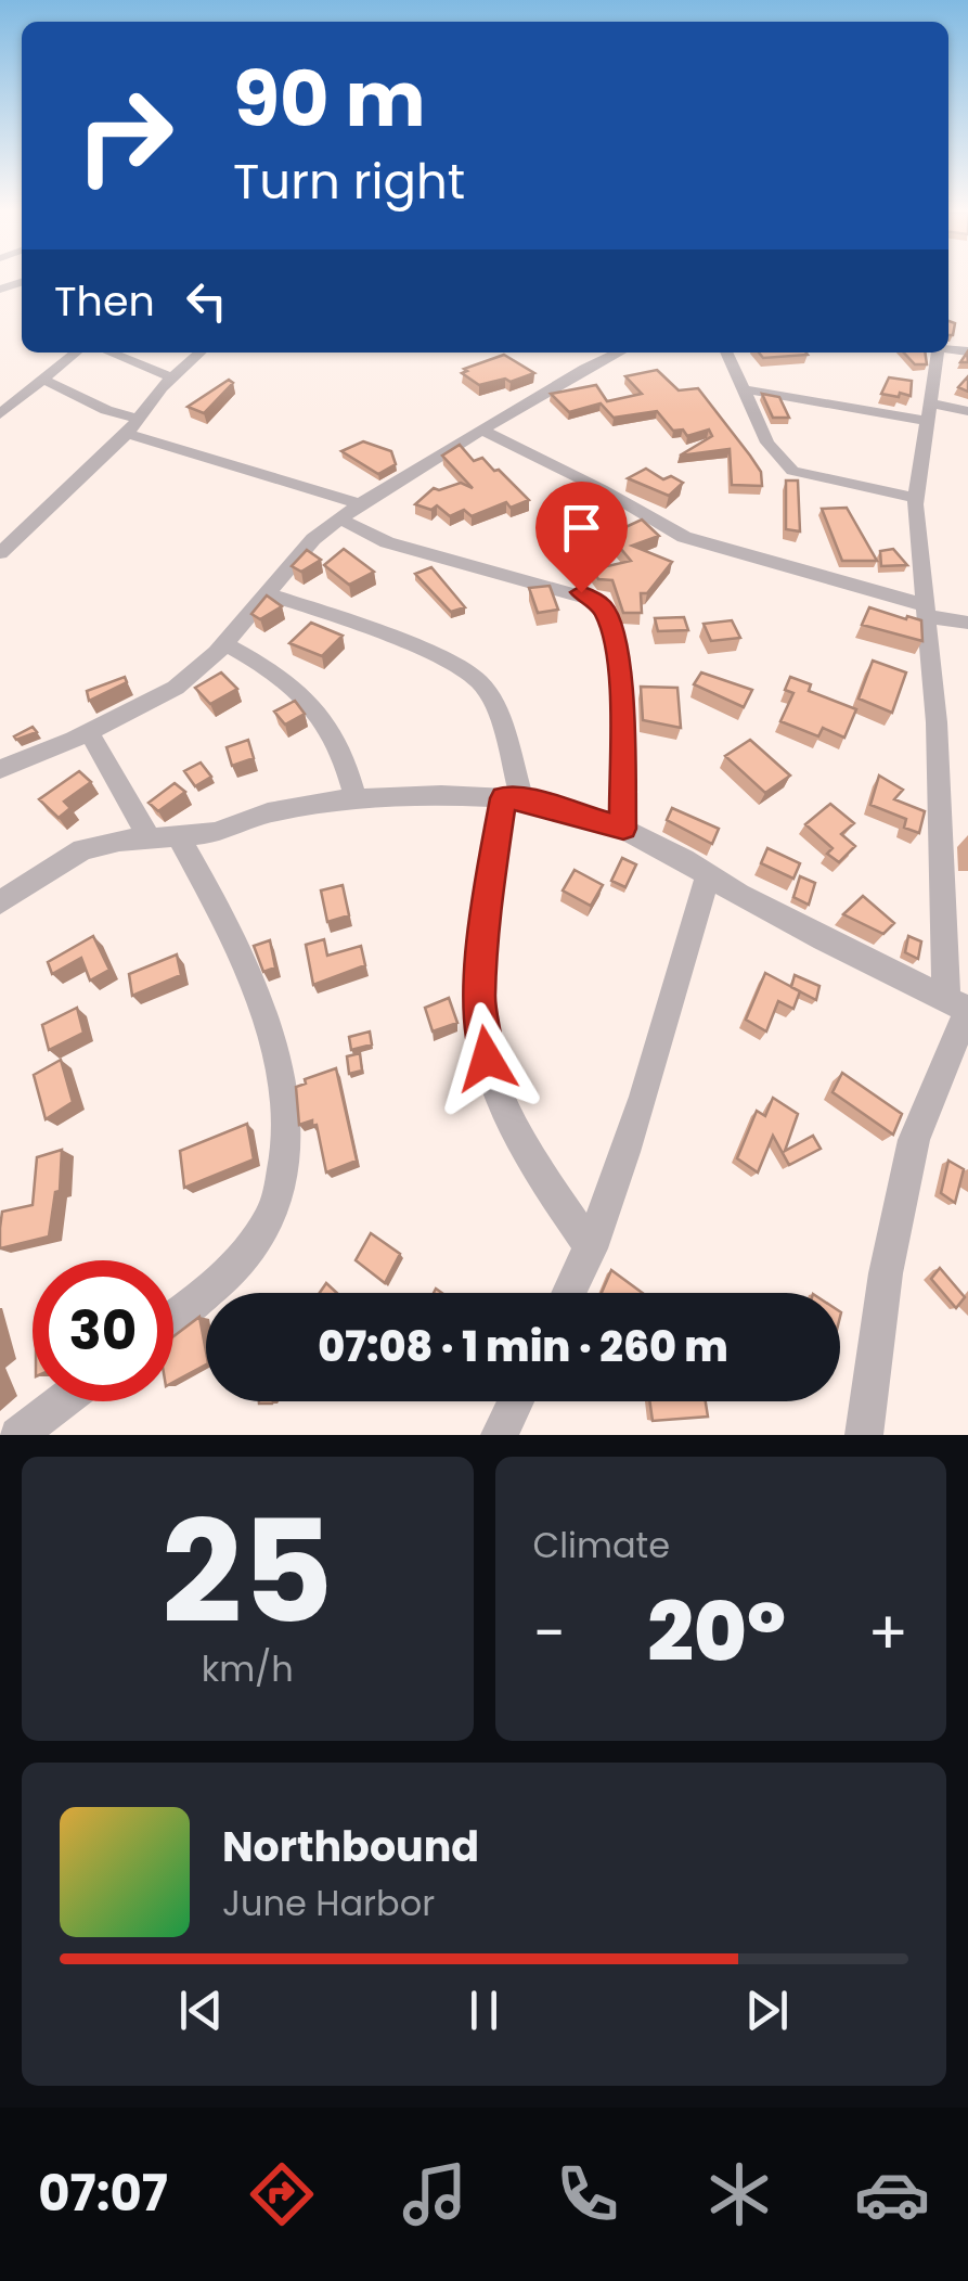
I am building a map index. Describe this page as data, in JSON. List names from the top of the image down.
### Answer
{
  "page": {
    "turn": ["90 m", "Turn right"],
    "then": "Then",
    "limit": "30",
    "trip": "07:08 · 1 min · 260 m",
    "tile": [
      ["25", "km/h"],
      "Climate"
    ],
    "heat": ["−", "20°", "+"],
    "song": ["Northbound", "June Harbor"],
    "tabs": "07:07"
  }
}
